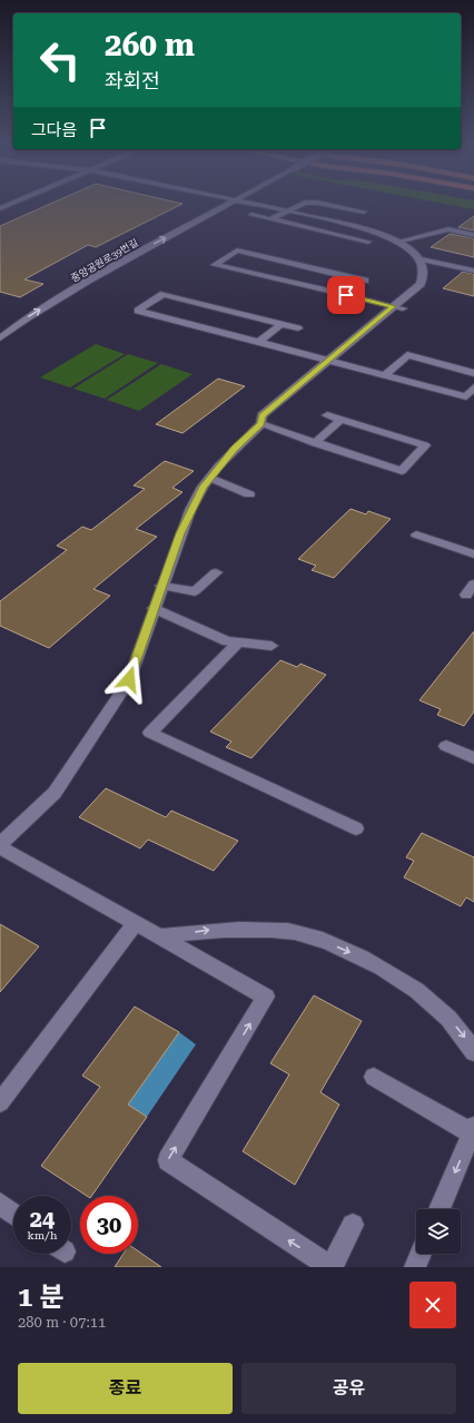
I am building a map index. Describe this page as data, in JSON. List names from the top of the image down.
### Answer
{
  "streets": {
    "street": ["중앙공원로39번길"]
  },
  "one_way": ["중앙공원로39번길"],
  "page": {
    "turn": ["260 m", "좌회전"],
    "then": "그다음",
    "speed": "24 km/h",
    "limit": "30",
    "heading": ["1 분", "280 m · 07:11"],
    "buttons": ["종료", "공유"]
  }
}
